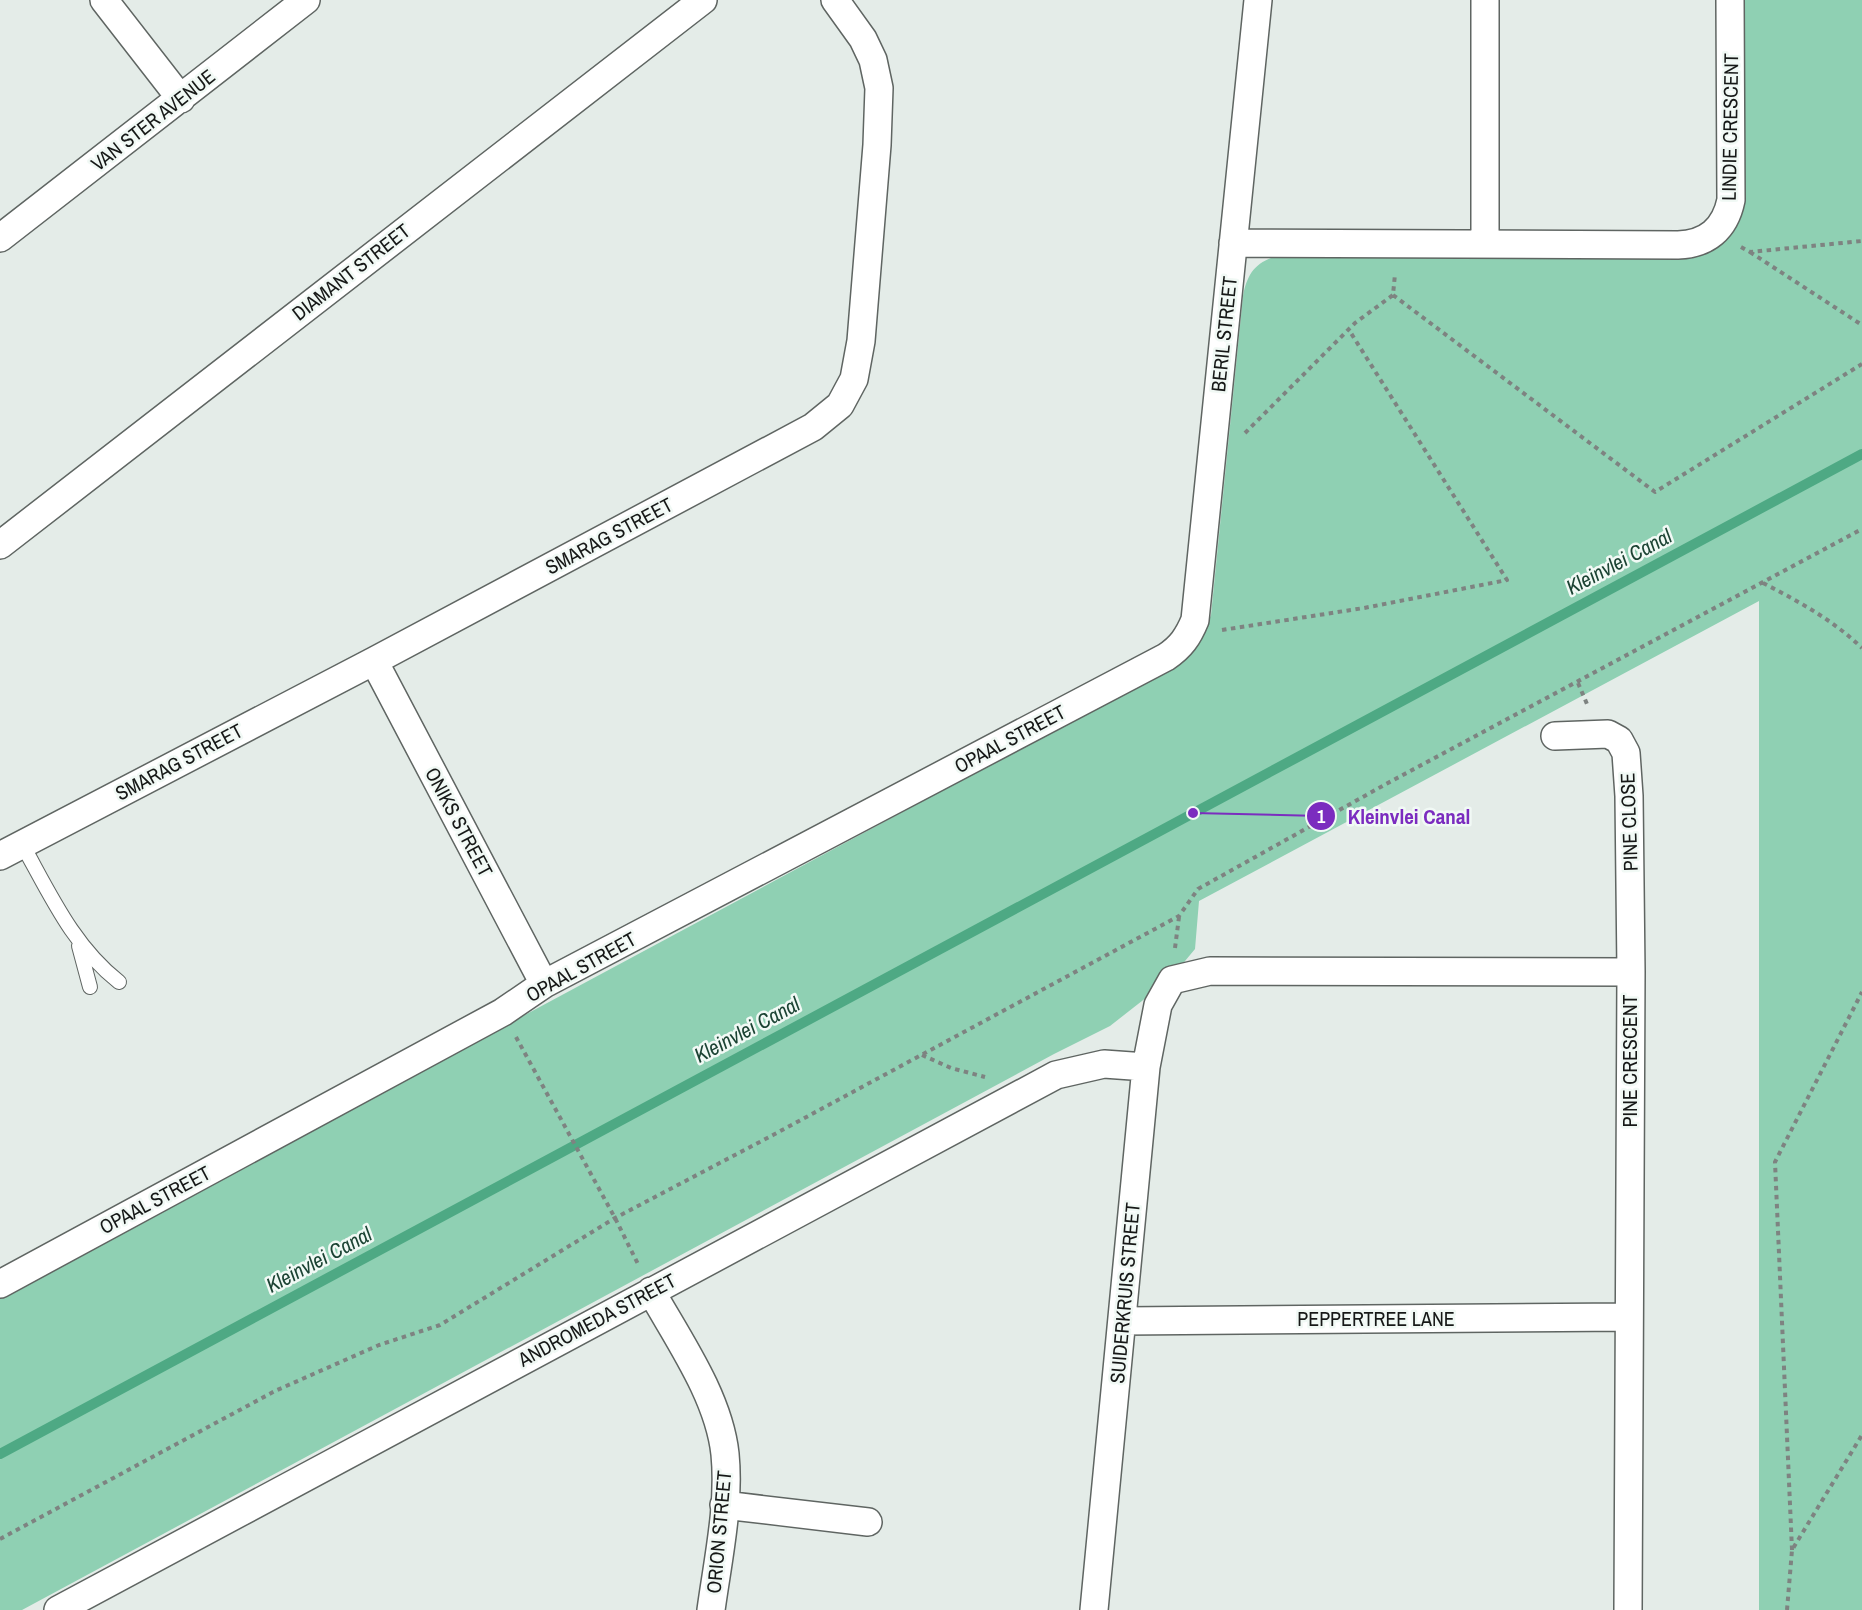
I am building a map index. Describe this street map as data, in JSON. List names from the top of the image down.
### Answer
{
  "streets": {
    "street": [
      "VAN STER AVENUE",
      "LINDIE CRESCENT",
      "DIAMANT STREET",
      "BERIL STREET",
      "SMARAG STREET",
      "OPAAL STREET",
      "ONIKS STREET",
      "PINE CLOSE",
      "PINE CRESCENT",
      "SUIDERKRUIS STREET",
      "PEPPERTREE LANE",
      "ANDROMEDA STREET",
      "ORION STREET"
    ]
  },
  "crossings": [
    ["BERIL STREET", "OPAAL STREET"],
    ["SMARAG STREET", "ONIKS STREET"],
    ["OPAAL STREET", "ONIKS STREET"],
    ["PINE CLOSE", "PINE CRESCENT"],
    ["PINE CRESCENT", "SUIDERKRUIS STREET"],
    ["PINE CRESCENT", "PEPPERTREE LANE"],
    ["SUIDERKRUIS STREET", "PEPPERTREE LANE"],
    ["SUIDERKRUIS STREET", "ANDROMEDA STREET"],
    ["ANDROMEDA STREET", "ORION STREET"]
  ],
  "water": ["Kleinvlei Canal"],
  "places": ["Kleinvlei Canal"]
}
